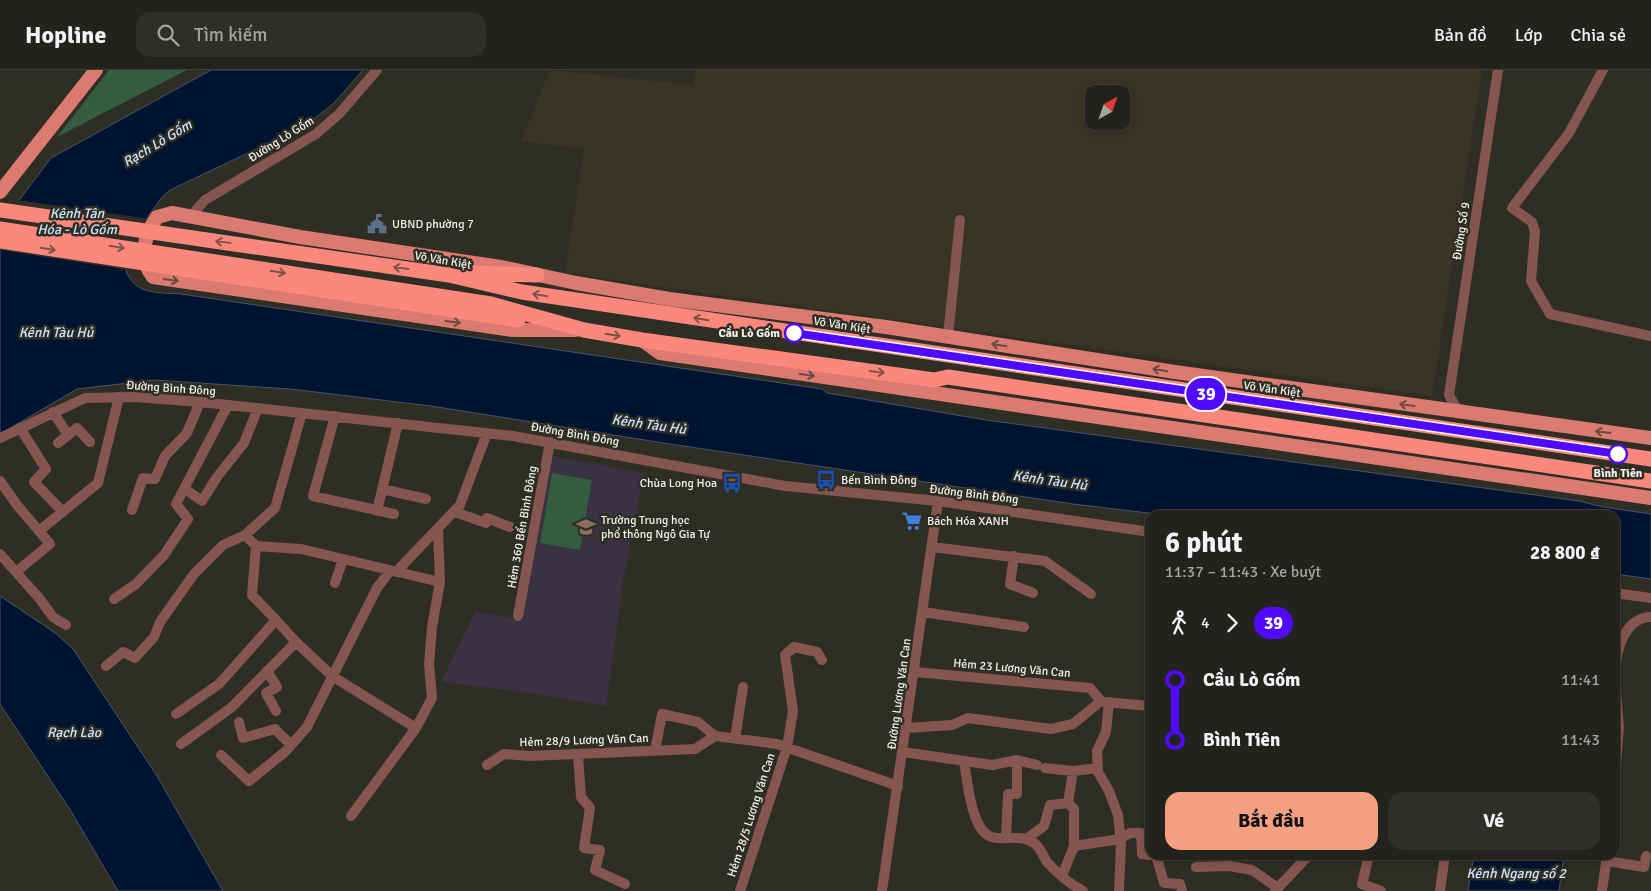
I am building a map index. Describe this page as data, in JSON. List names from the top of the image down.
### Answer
{
  "streets": {
    "highway": ["Võ Văn Kiệt"],
    "street": [
      "Đường Lò Gốm",
      "Đường Số 9",
      "Đường Bình Đông",
      "Hẻm 360 Bến Bình Đông",
      "Hẻm 23 Lương Văn Can",
      "Đường Lương Văn Can",
      "Hẻm 28/9 Lương Văn Can",
      "Hẻm 28/5 Lương Văn Can"
    ]
  },
  "crossings": [
    ["Đường Lò Gốm", "Võ Văn Kiệt"],
    ["Đường Bình Đông", "Hẻm 360 Bến Bình Đông"],
    ["Đường Bình Đông", "Đường Lương Văn Can"],
    ["Hẻm 23 Lương Văn Can", "Đường Lương Văn Can"],
    ["Đường Lương Văn Can", "Hẻm 28/9 Lương Văn Can"],
    ["Hẻm 28/9 Lương Văn Can", "Hẻm 28/5 Lương Văn Can"]
  ],
  "water": [
    "Rạch Lò Gốm",
    "Kênh Tân Hóa - Lò Gốm",
    "Kênh Tàu Hủ",
    "Rạch Lào",
    "Kênh Ngang số 2"
  ],
  "places": {
    "public building": ["UBND phường 7"],
    "other": ["Cầu Lò Gốm", "Bình Tiên"],
    "bus stop": ["Bến Bình Đông", "Chùa Long Hoa"],
    "supermarket": ["Bách Hóa XANH"],
    "school or university": ["Trường Trung học phổ thông Ngô Gia Tự"]
  },
  "lines": ["bus line 39"],
  "north": "top right",
  "page": {
    "header": "Hopline",
    "search": "Tìm kiếm",
    "nav": ["Bản đồ", "Lớp", "Chia sẻ"],
    "on_map": "39",
    "heading": ["6 phút", "11:37 – 11:43 · Xe buýt", "28 800 ₫"],
    "legs": ["4", "39"],
    "list": [
      {
        "name": "Cầu Lò Gốm",
        "value": "11:41"
      },
      {
        "name": "Bình Tiên",
        "value": "11:43"
      }
    ],
    "buttons": ["Bắt đầu", "Vé"]
  }
}
